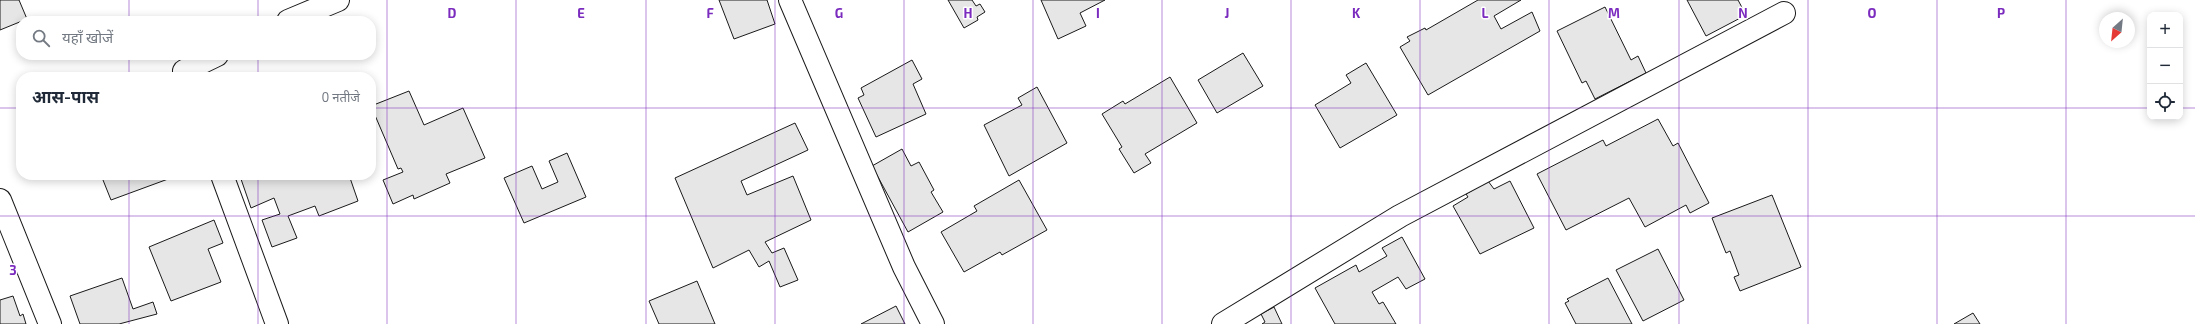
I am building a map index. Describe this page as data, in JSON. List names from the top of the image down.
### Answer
{
  "north": "bottom left",
  "page": {
    "map_buttons": ["+", "−"],
    "search": "यहाँ खोजें",
    "heading": ["आस-पास", "0 नतीजे"]
  },
  "grid": {
    "columns": [
      "D",
      "E",
      "F",
      "G",
      "H",
      "I",
      "J",
      "K",
      "L",
      "M",
      "N",
      "O",
      "P"
    ],
    "rows": ["3"]
  }
}
